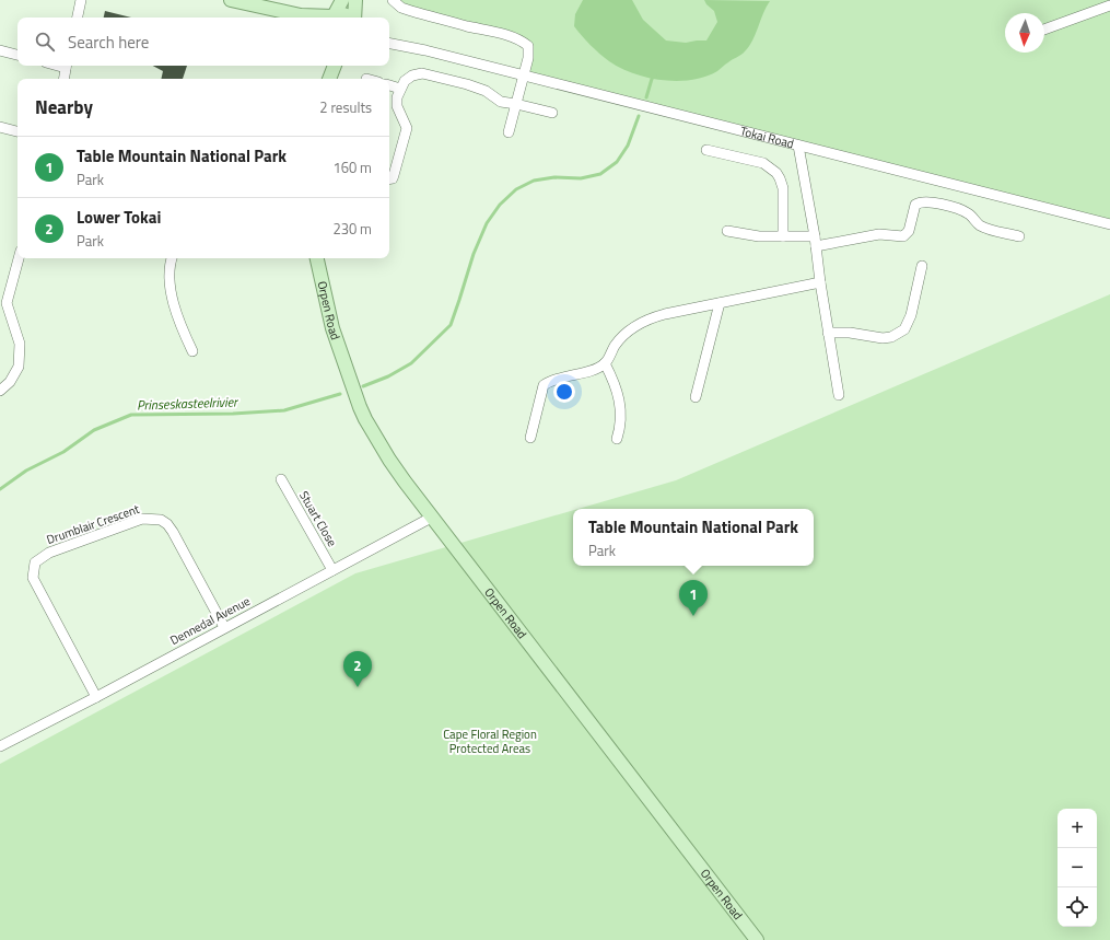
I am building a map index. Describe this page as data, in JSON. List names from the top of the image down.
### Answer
{
  "streets": {
    "main road": ["Orpen Road"],
    "street": [
      "Tokai Road",
      "Stuart Close",
      "Drumblair Crescent",
      "Dennedal Avenue"
    ]
  },
  "crossings": [
    ["Orpen Road", "Dennedal Avenue"],
    ["Stuart Close", "Dennedal Avenue"],
    ["Drumblair Crescent", "Dennedal Avenue"]
  ],
  "water": ["Prinseskasteelrivier"],
  "parks": ["Cape Floral Region Protected Areas"],
  "north": "bottom",
  "page": {
    "search": "Search here",
    "heading": ["Nearby", "2 results"],
    "list": [
      {
        "mark": "1",
        "name": "Table Mountain National Park",
        "note": "Park",
        "value": "160 m"
      },
      {
        "mark": "2",
        "name": "Lower Tokai",
        "note": "Park",
        "value": "230 m"
      }
    ],
    "popup": ["Table Mountain National Park", "Park"],
    "pins": ["1", "2"],
    "map_buttons": ["+", "−"]
  }
}
